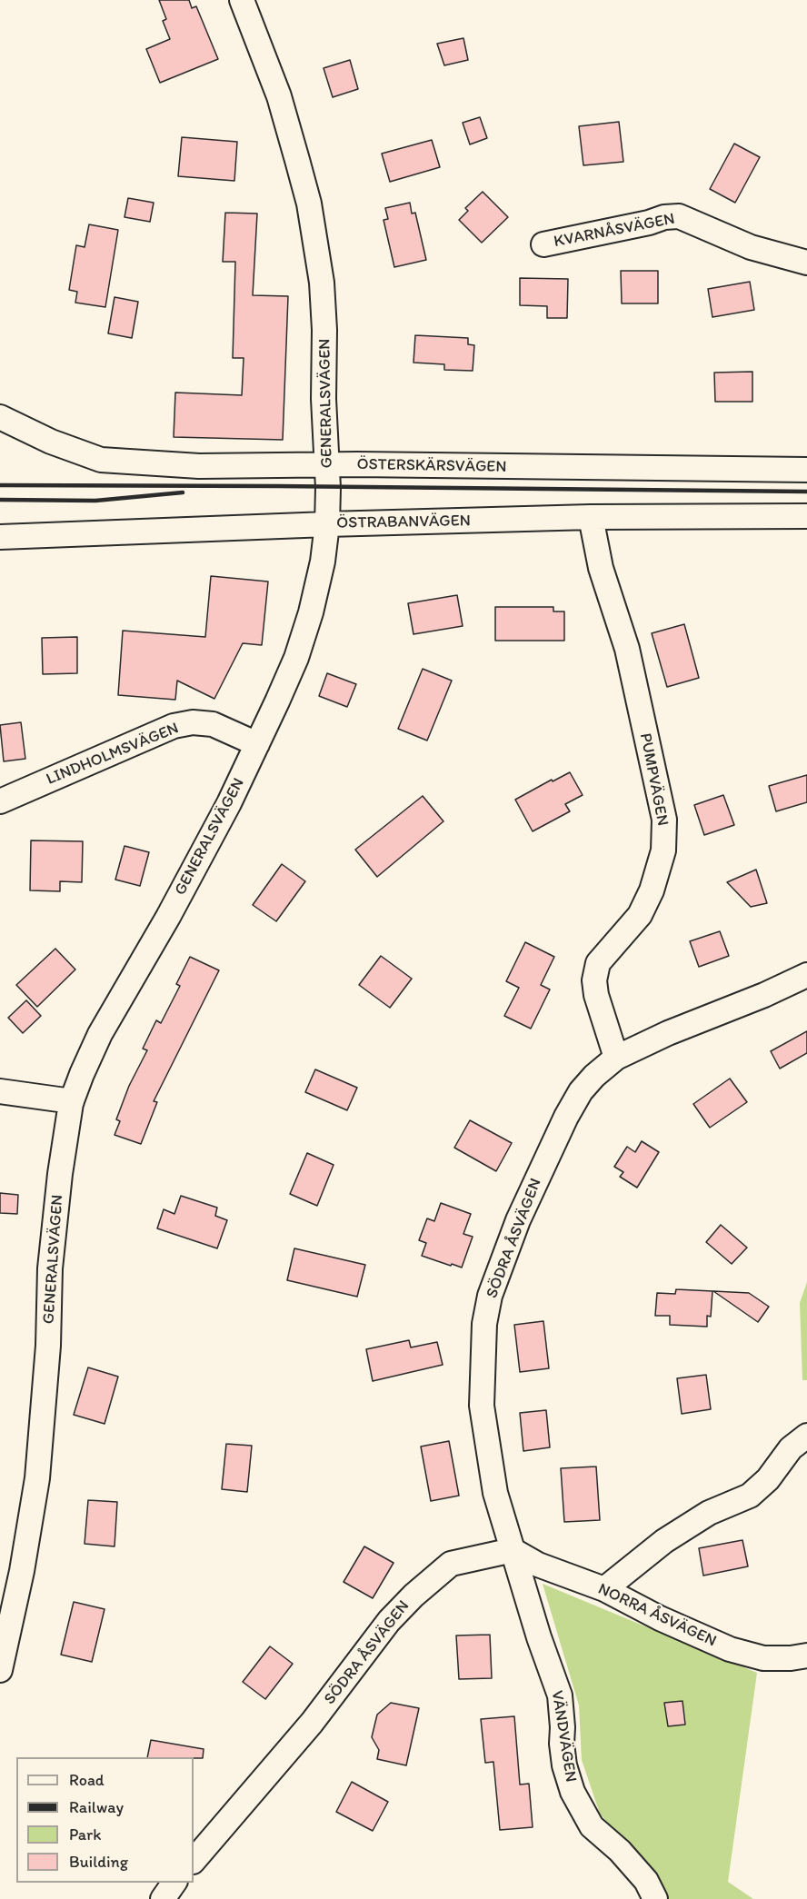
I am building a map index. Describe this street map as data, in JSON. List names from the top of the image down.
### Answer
{
  "streets": {
    "street": [
      "KVARNÅSVÄGEN",
      "GENERALSVÄGEN",
      "ÖSTERSKÄRSVÄGEN",
      "ÖSTRABANVÄGEN",
      "LINDHOLMSVÄGEN",
      "PUMPVÄGEN",
      "SÖDRA ÅSVÄGEN",
      "NORRA ÅSVÄGEN",
      "VÄNDVÄGEN"
    ]
  },
  "crossings": [
    ["GENERALSVÄGEN", "ÖSTERSKÄRSVÄGEN"],
    ["GENERALSVÄGEN", "ÖSTRABANVÄGEN"],
    ["GENERALSVÄGEN", "LINDHOLMSVÄGEN"],
    ["ÖSTRABANVÄGEN", "PUMPVÄGEN"],
    ["PUMPVÄGEN", "SÖDRA ÅSVÄGEN"],
    ["SÖDRA ÅSVÄGEN", "NORRA ÅSVÄGEN"],
    ["SÖDRA ÅSVÄGEN", "VÄNDVÄGEN"],
    ["NORRA ÅSVÄGEN", "VÄNDVÄGEN"]
  ],
  "legend": [
    "Road",
    "Railway",
    "Park",
    "Building"
  ]
}
